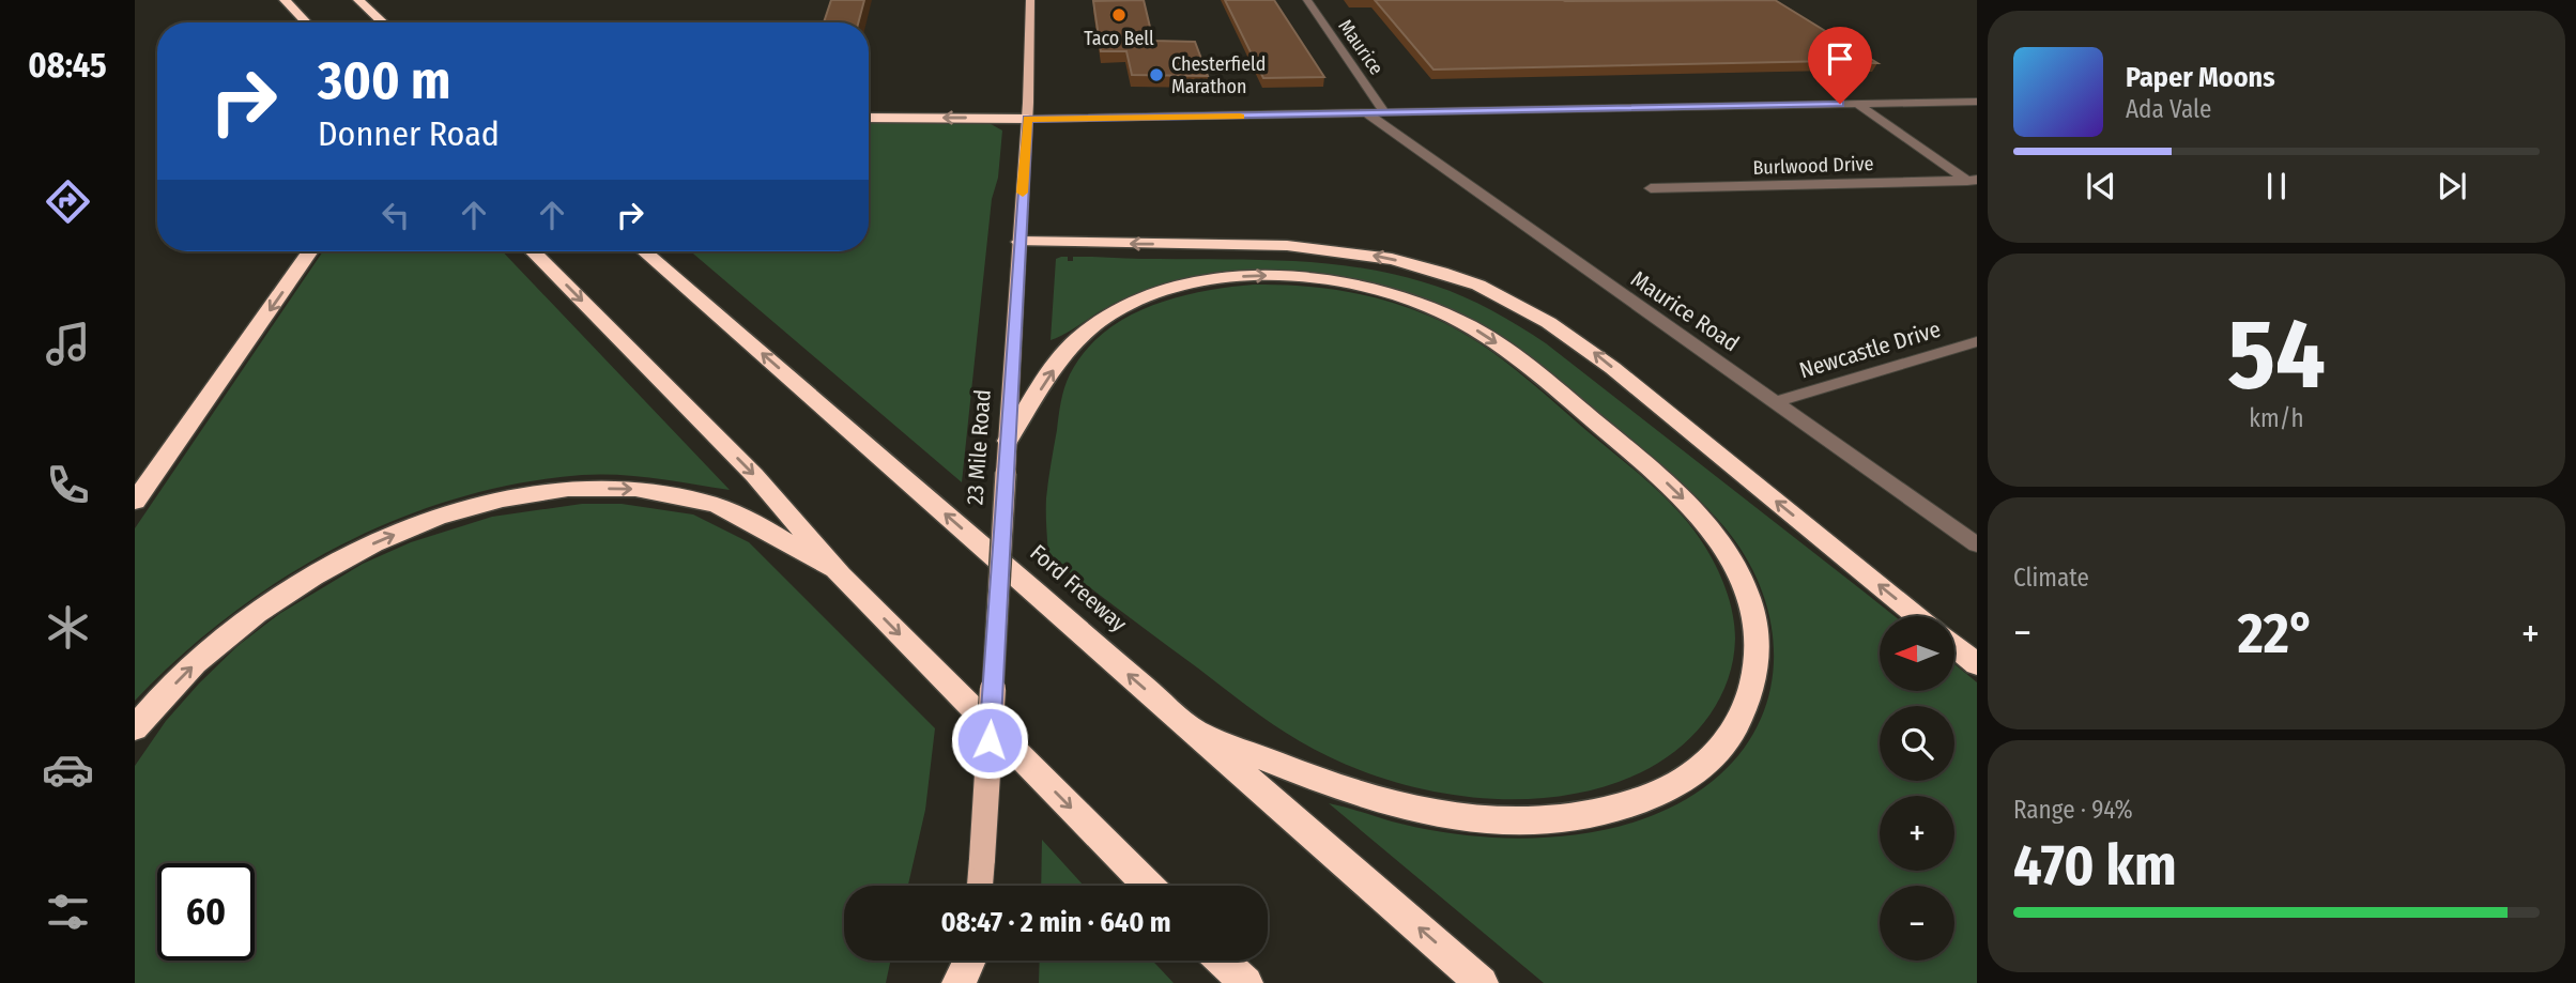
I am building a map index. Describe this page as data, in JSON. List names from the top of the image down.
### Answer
{
  "streets": {
    "highway": ["Ford Freeway"],
    "main road": ["23 Mile Road"],
    "street": [
      "Maurice",
      "Burlwood Drive",
      "Maurice Road",
      "Newcastle Drive"
    ]
  },
  "crossings": [
    ["Maurice Road", "Newcastle Drive"]
  ],
  "places": ["Taco Bell", "Chesterfield Marathon"],
  "north": "left",
  "page": {
    "tabs": "08:45",
    "turn": ["300 m", "Donner Road"],
    "song": ["Paper Moons", "Ada Vale"],
    "tile": [
      ["54", "km/h"],
      "Climate",
      ["Range · 94%", "470 km"]
    ],
    "heat": ["−", "22°", "+"],
    "map_buttons": ["+", "−"],
    "limit": "60",
    "trip": "08:47 · 2 min · 640 m"
  }
}
